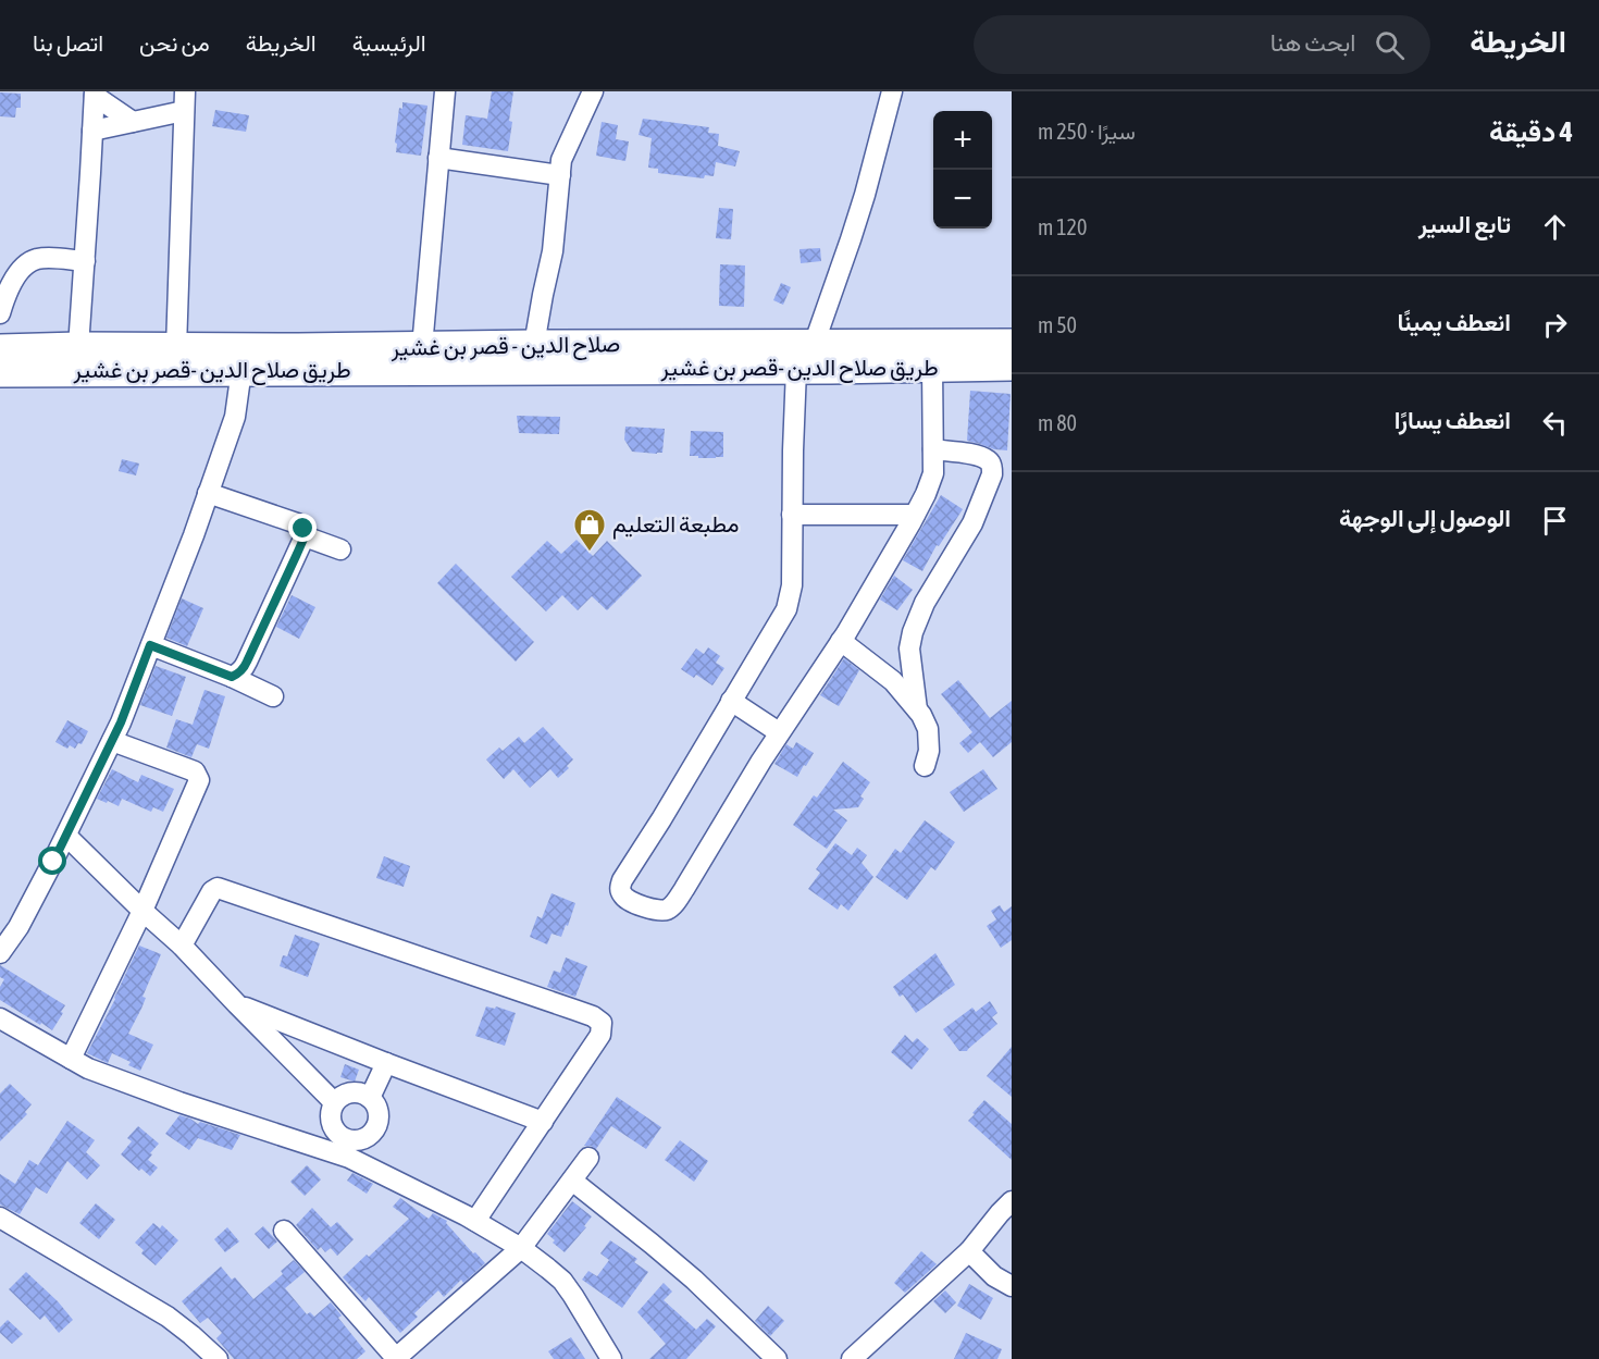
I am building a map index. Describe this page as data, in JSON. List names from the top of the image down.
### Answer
{
  "streets": {
    "highway": ["صلاح الدين - قصر بن غشير", "طريق صلاح الدين -قصر بن غشير"]
  },
  "places": {
    "shop": ["مطبعة التعليم"]
  },
  "page": {
    "header": "الخريطة",
    "search": "ابحث هنا",
    "nav": [
      "الرئيسية",
      "الخريطة",
      "من نحن",
      "اتصل بنا"
    ],
    "heading": ["4 دقيقة", "سيرًا · 250 m"],
    "map_buttons": ["+", "−"],
    "list": [
      ["تابع السير", "120 m"],
      ["انعطف يمينًا", "50 m"],
      ["انعطف يسارًا", "80 m"],
      "الوصول إلى الوجهة"
    ]
  }
}
